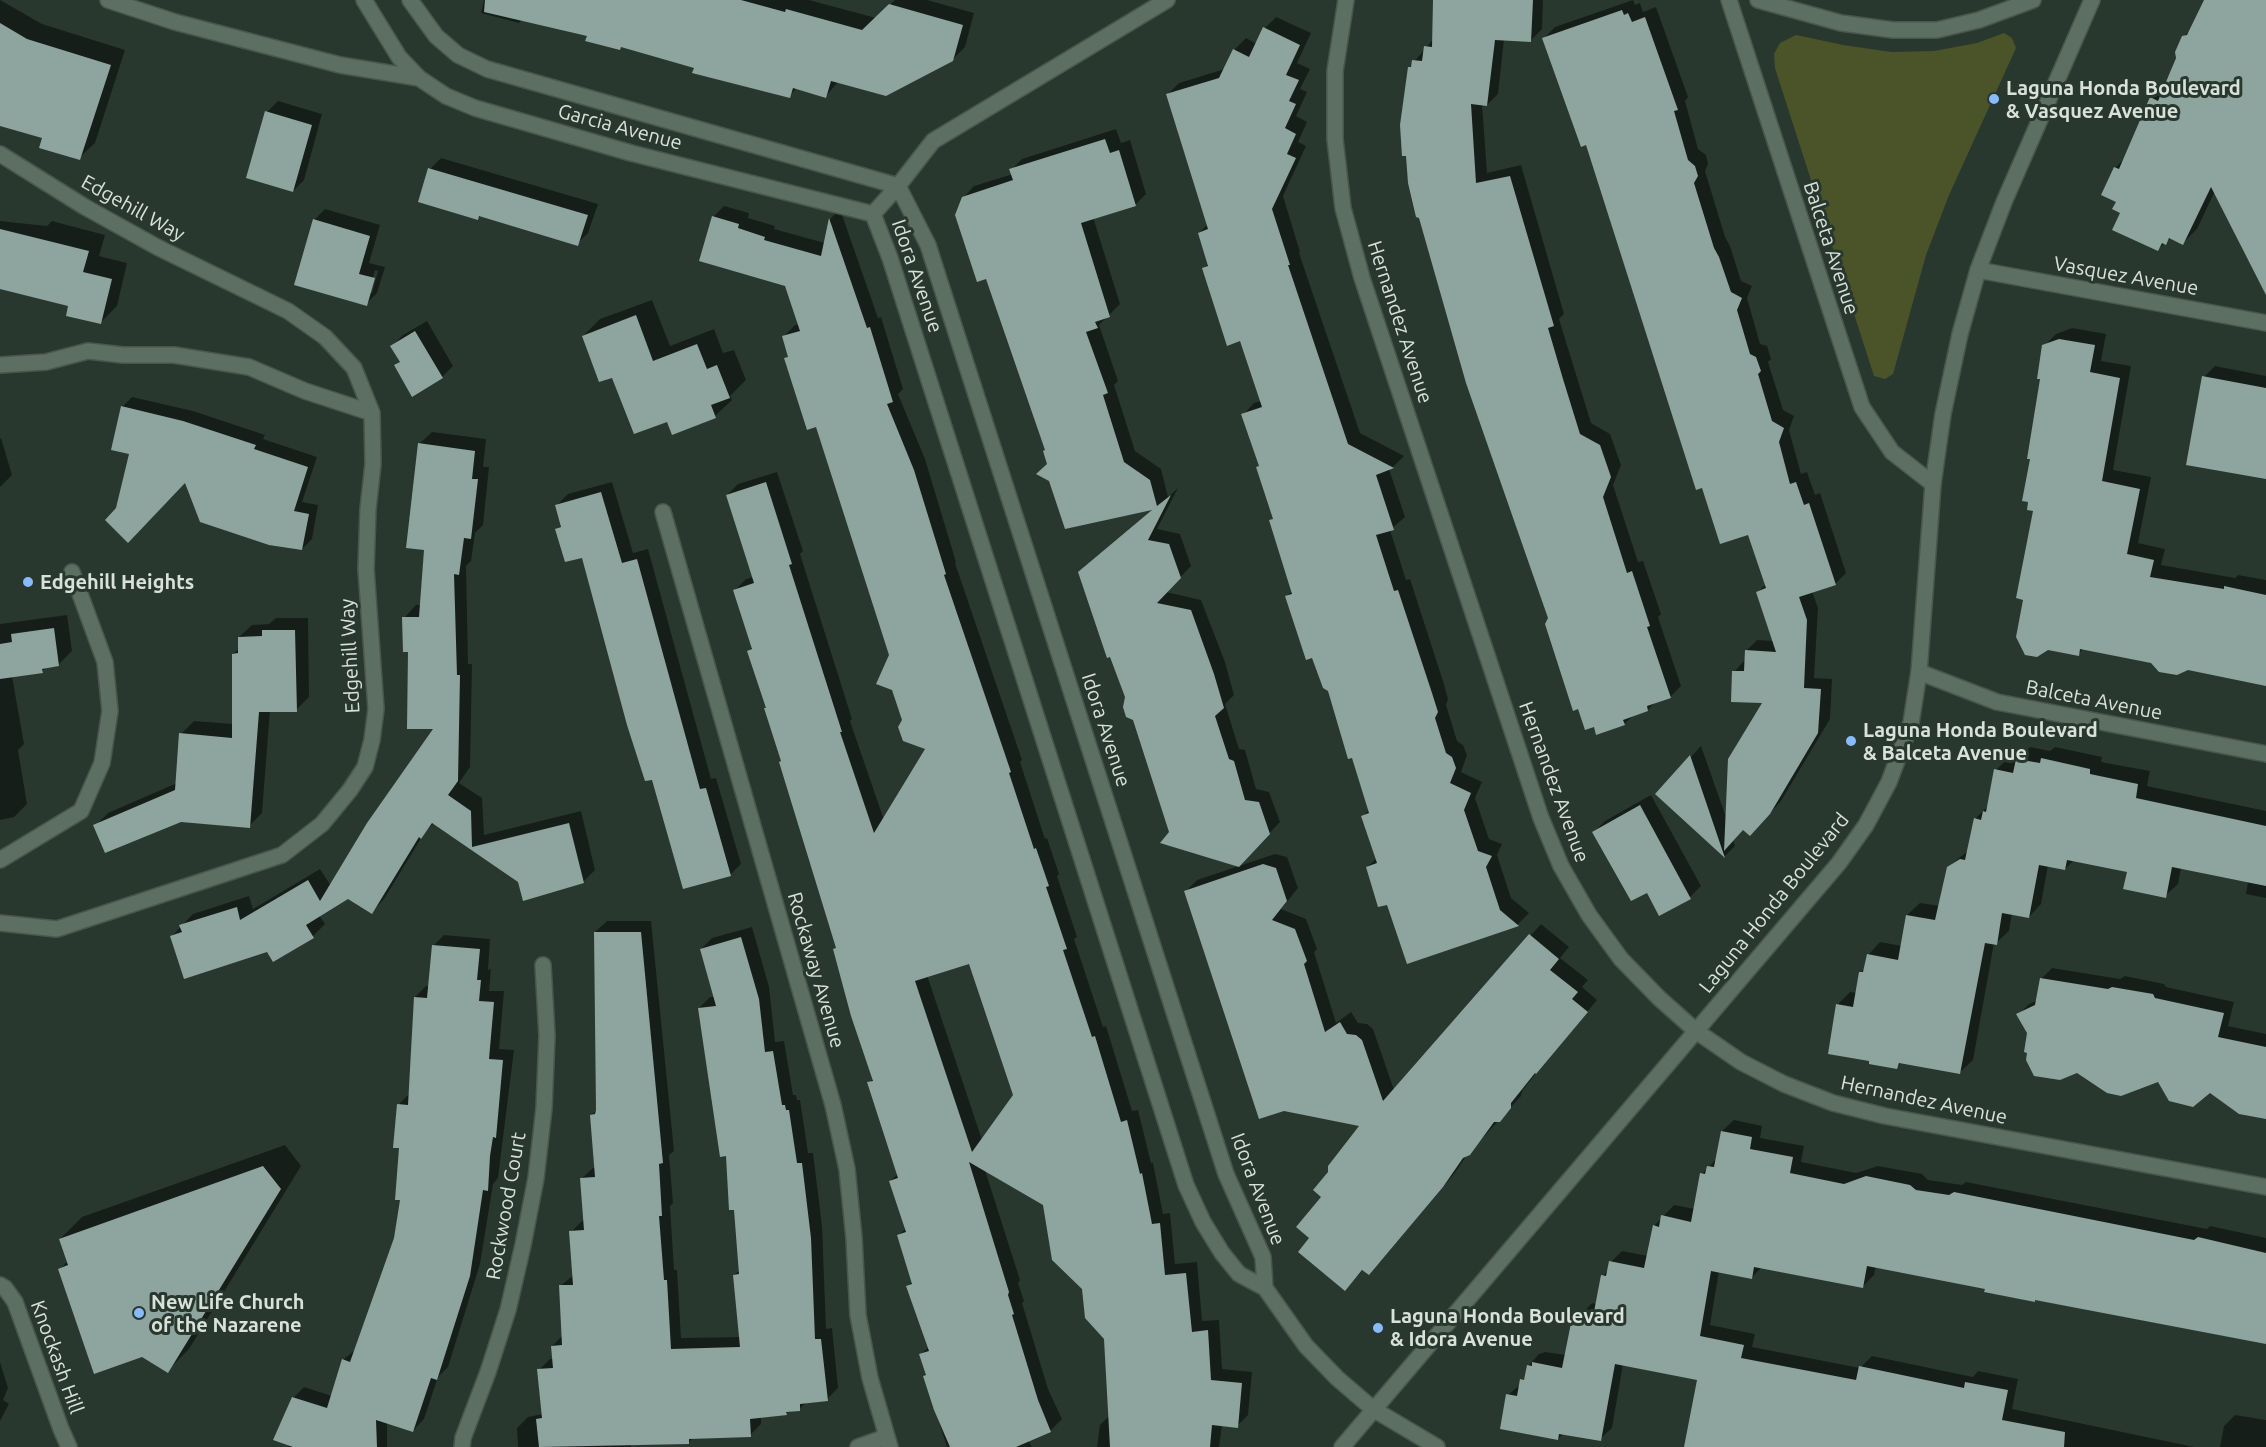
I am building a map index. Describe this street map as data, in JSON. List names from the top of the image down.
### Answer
{
  "streets": {
    "street": [
      "Garcia Avenue",
      "Edgehill Way",
      "Balceta Avenue",
      "Idora Avenue",
      "Vasquez Avenue",
      "Hernandez Avenue",
      "Laguna Honda Boulevard",
      "Rockaway Avenue",
      "Rockwood Court",
      "Knockash Hill"
    ]
  },
  "crossings": [
    ["Garcia Avenue", "Idora Avenue"],
    ["Balceta Avenue", "Laguna Honda Boulevard"],
    ["Idora Avenue", "Laguna Honda Boulevard"],
    ["Vasquez Avenue", "Laguna Honda Boulevard"],
    ["Hernandez Avenue", "Laguna Honda Boulevard"]
  ],
  "places": [
    "Laguna Honda Boulevard & Vasquez Avenue",
    "Edgehill Heights",
    "Laguna Honda Boulevard & Balceta Avenue",
    "New Life Church of the Nazarene",
    "Laguna Honda Boulevard & Idora Avenue"
  ]
}
